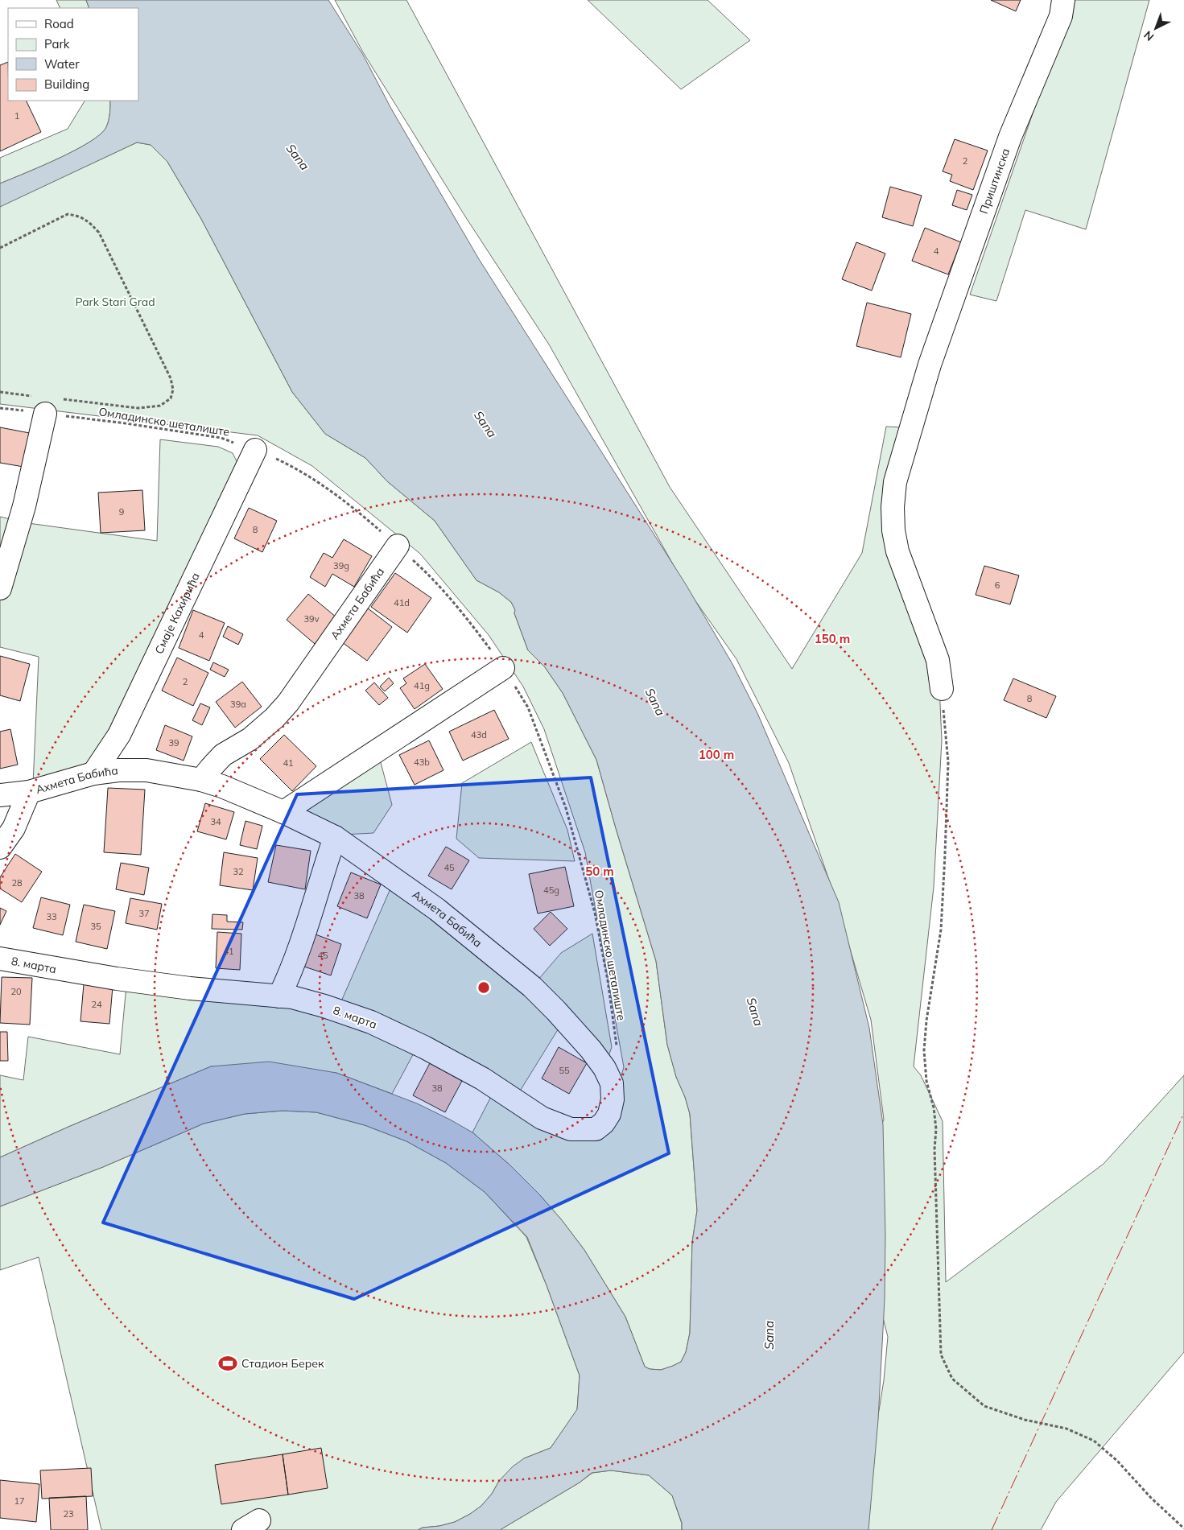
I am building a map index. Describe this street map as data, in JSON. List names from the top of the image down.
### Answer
{
  "streets": {
    "street": [
      "Приштинска",
      "Ахмета Бабића",
      "Смaје Кахирића",
      "8. марта"
    ],
    "path": ["Омладинскo шеталиште"]
  },
  "crossings": [
    ["Омладинскo шеталиште", "Ахмета Бабића"],
    ["Омладинскo шеталиште", "Смaје Кахирића"],
    ["Омладинскo шеталиште", "8. марта"],
    ["Ахмета Бабића", "Смaје Кахирића"],
    ["Ахмета Бабића", "8. марта"]
  ],
  "water": ["Sana"],
  "parks": ["Park Stari Grad"],
  "places": {
    "sports": ["Стадион Берек"]
  },
  "house_numbers": [
    "1",
    "2",
    "4",
    "9",
    "8",
    "39g",
    "6",
    "41d",
    "39v",
    "4",
    "2",
    "41g",
    "8",
    "39a",
    "43d",
    "39",
    "43b",
    "41",
    "34",
    "45",
    "32",
    "28",
    "45g",
    "38",
    "37",
    "33",
    "35",
    "41",
    "45",
    "20",
    "24",
    "55",
    "38",
    "17",
    "23"
  ],
  "legend": [
    "Road",
    "Park",
    "Water",
    "Building"
  ],
  "north": "bottom left",
  "rings": ["150 m", "100 m", "50 m"]
}
